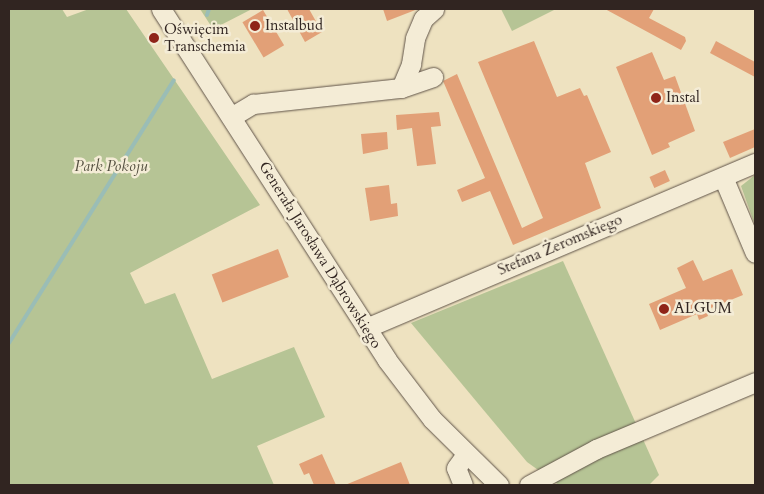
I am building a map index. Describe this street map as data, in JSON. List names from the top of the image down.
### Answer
{
  "streets": {
    "street": ["Stefana Żeromskiego", "Generała Jarosława Dąbrowskiego"]
  },
  "crossings": [
    ["Stefana Żeromskiego", "Generała Jarosława Dąbrowskiego"]
  ],
  "parks": ["Park Pokoju"],
  "places": [
    "Instalbud",
    "Oświęcim Transchemia",
    "Instal",
    "ALGUM"
  ]
}
